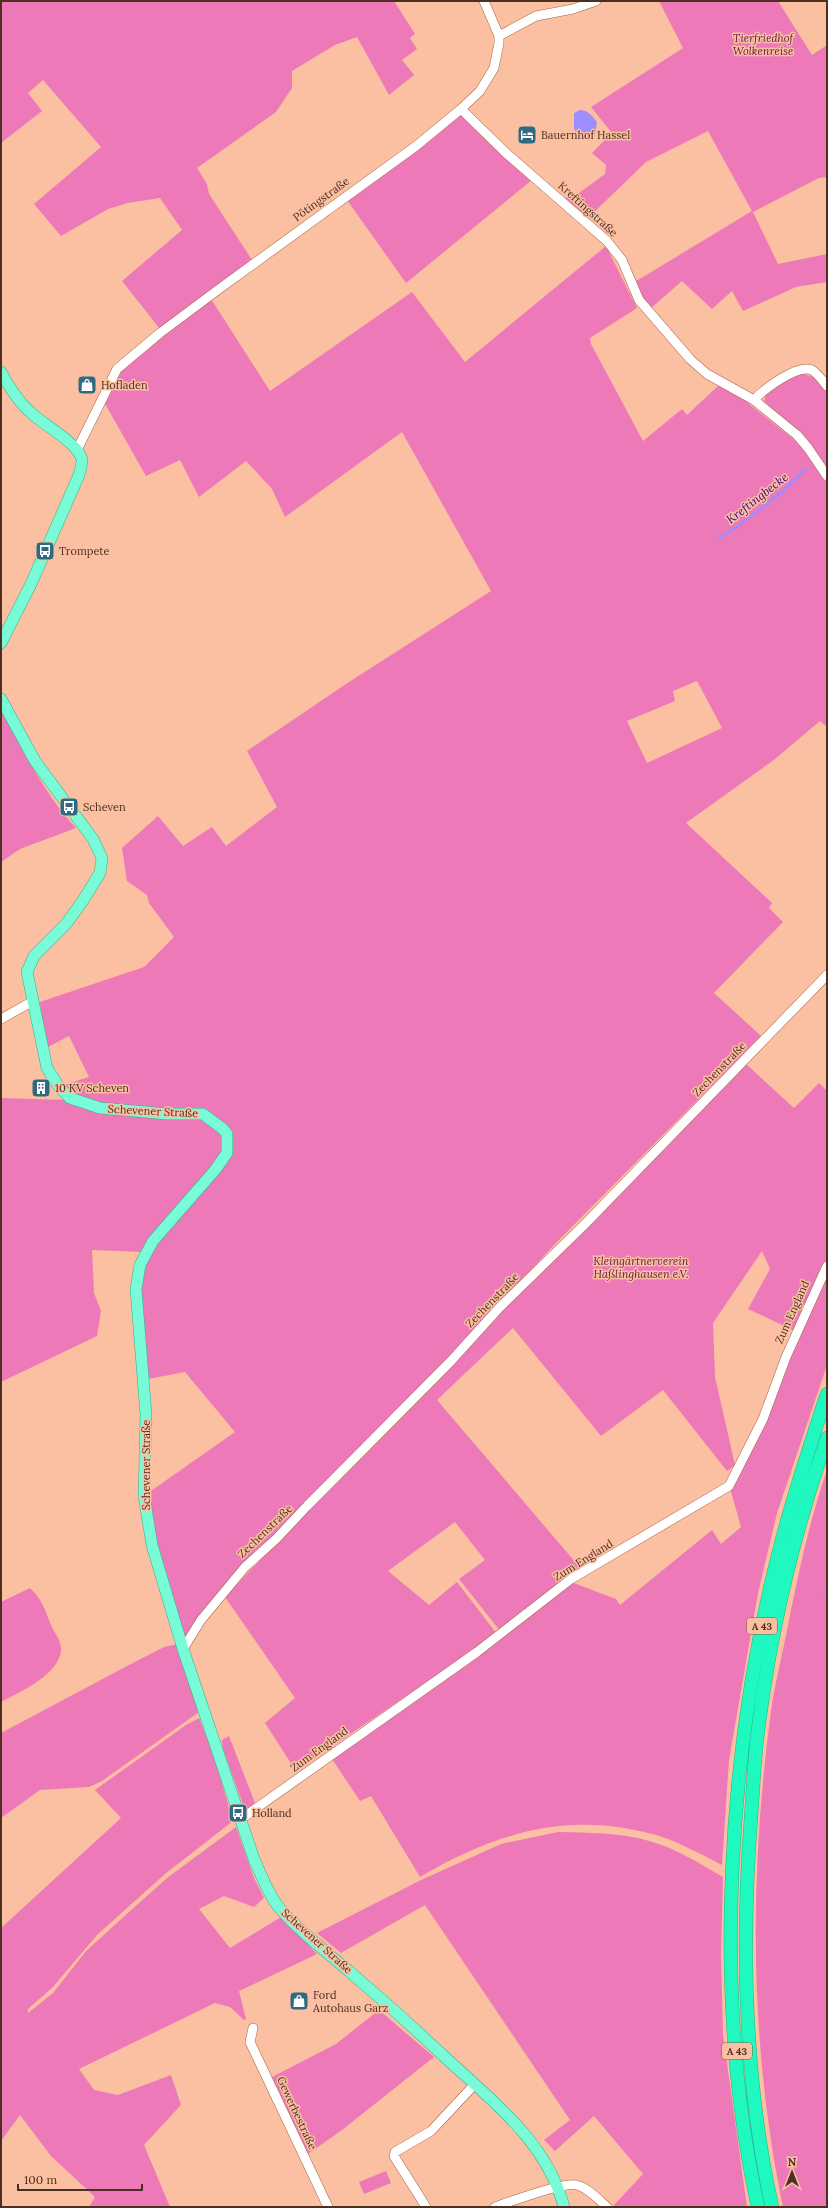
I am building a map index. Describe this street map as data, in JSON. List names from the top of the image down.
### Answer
{
  "streets": {
    "highway": ["A 43"],
    "main road": ["Schevener Straße"],
    "street": [
      "Pötingstraße",
      "Kreftingstraße",
      "Zechenstraße",
      "Zum England",
      "Gewerbestraße"
    ]
  },
  "crossings": [
    ["Pötingstraße", "Kreftingstraße"],
    ["Zechenstraße", "Schevener Straße"],
    ["Schevener Straße", "Zum England"]
  ],
  "water": ["Kreftingbecke"],
  "parks": ["Tierfriedhof Wolkenreise", "Kleingärtnerverein Haßlinghausen e.V."],
  "places": {
    "hotel": ["Bauernhof Hassel"],
    "shop": ["Hofladen", "Ford Autohaus Garz"],
    "bus stop": ["Trompete", "Scheven", "Holland"],
    "building": ["10 KV Scheven"]
  },
  "scale_bar": "100 m",
  "north": "top"
}
